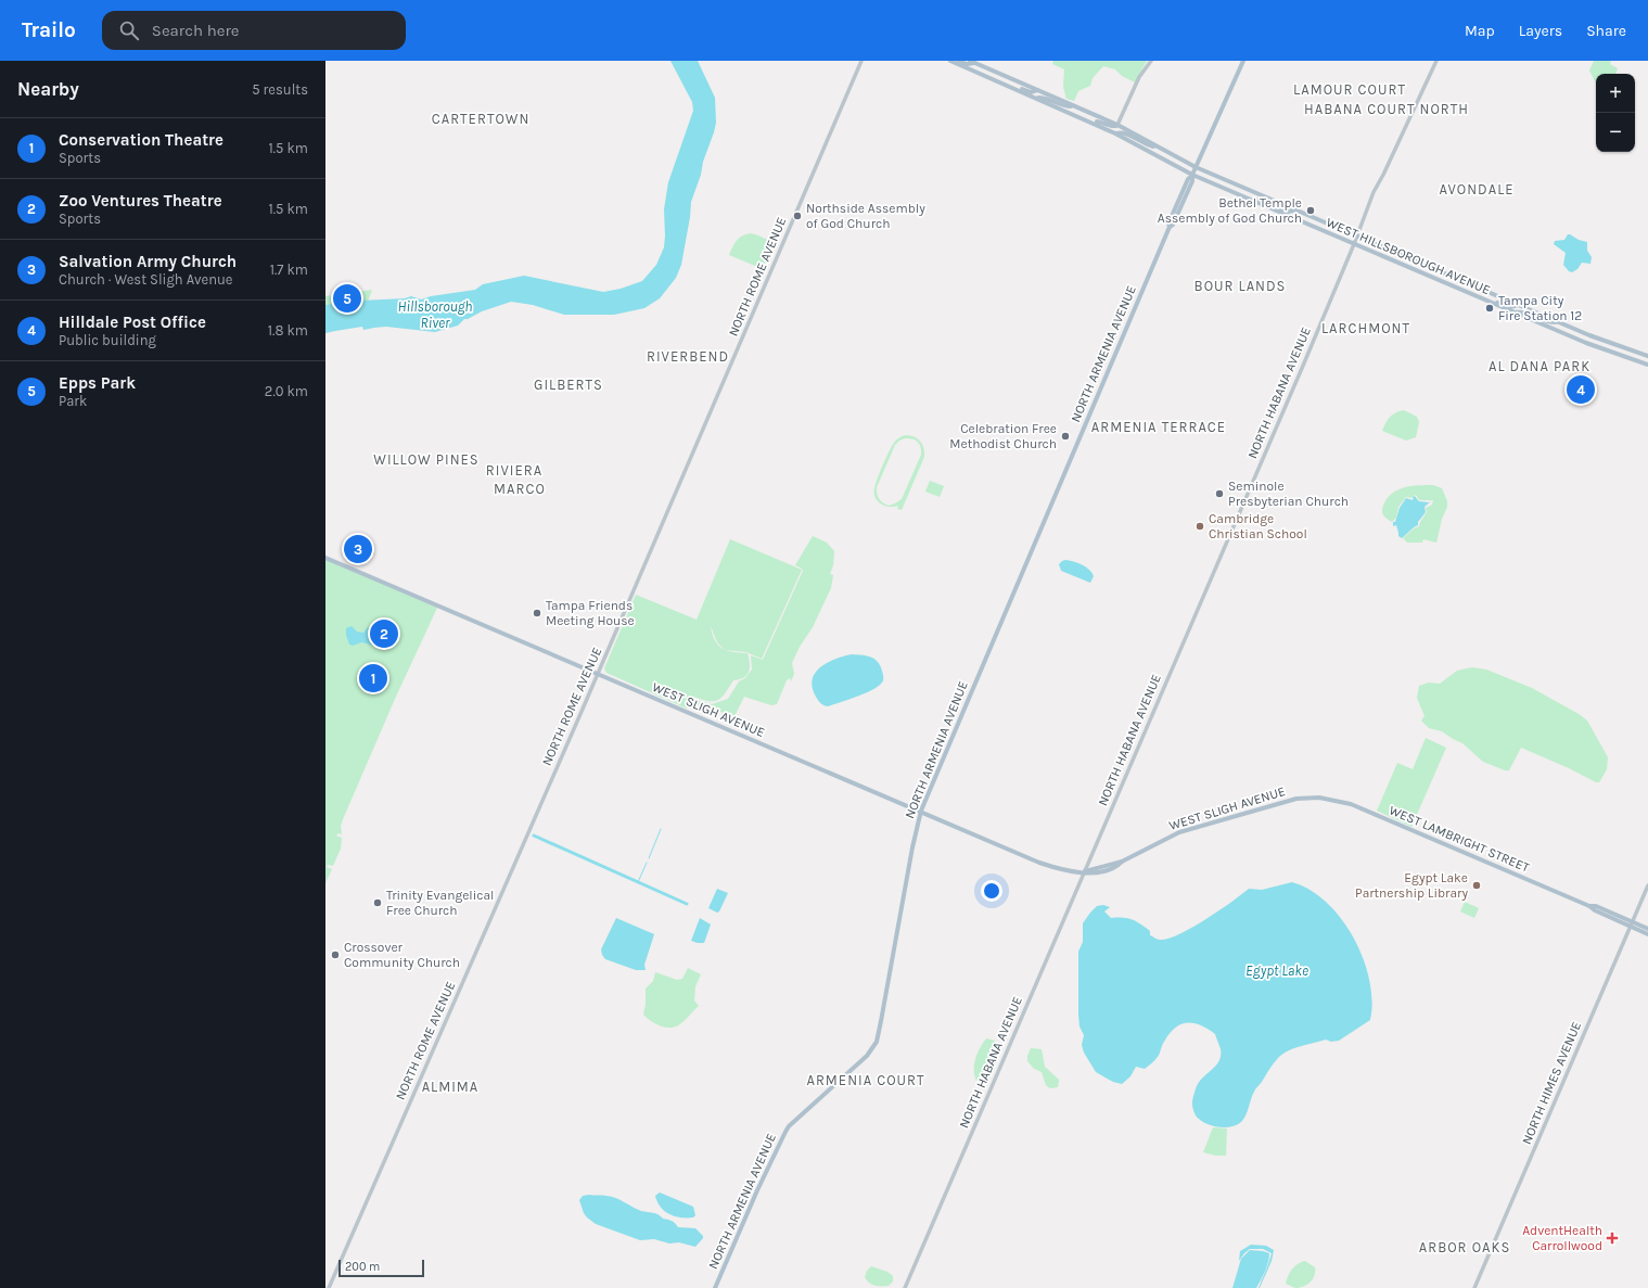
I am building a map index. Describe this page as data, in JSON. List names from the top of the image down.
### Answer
{
  "streets": {
    "main road": [
      "WEST HILLSBOROUGH AVENUE",
      "NORTH ARMENIA AVENUE",
      "WEST SLIGH AVENUE",
      "WEST LAMBRIGHT STREET"
    ],
    "street": ["NORTH ROME AVENUE", "NORTH HABANA AVENUE", "NORTH HIMES AVENUE"]
  },
  "crossings": [
    ["WEST HILLSBOROUGH AVENUE", "NORTH ARMENIA AVENUE"],
    ["WEST HILLSBOROUGH AVENUE", "NORTH HABANA AVENUE"],
    ["NORTH ROME AVENUE", "WEST SLIGH AVENUE"],
    ["NORTH ARMENIA AVENUE", "WEST SLIGH AVENUE"],
    ["NORTH HABANA AVENUE", "WEST SLIGH AVENUE"],
    ["WEST SLIGH AVENUE", "WEST LAMBRIGHT STREET"],
    ["WEST LAMBRIGHT STREET", "NORTH HIMES AVENUE"]
  ],
  "districts": [
    "LAMOUR COURT",
    "HABANA COURT NORTH",
    "CARTERTOWN",
    "AVONDALE",
    "BOUR LANDS",
    "LARCHMONT",
    "RIVERBEND",
    "AL DANA PARK",
    "GILBERTS",
    "ARMENIA TERRACE",
    "WILLOW PINES",
    "RIVIERA",
    "MARCO",
    "ARMENIA COURT",
    "ALMIMA",
    "ARBOR OAKS"
  ],
  "water": ["Hillsborough River", "Egypt Lake"],
  "places": {
    "other": [
      "Bethel Temple Assembly of God Church",
      "Northside Assembly of God Church",
      "Tampa City Fire Station 12",
      "Celebration Free Methodist Church",
      "Seminole Presbyterian Church",
      "Cambridge Christian School",
      "Tampa Friends Meeting House",
      "Egypt Lake Partnership Library",
      "Trinity Evangelical Free Church",
      "Crossover Community Church"
    ],
    "health": ["AdventHealth Carrollwood"]
  },
  "scale_bar": "200 m",
  "page": {
    "header": "Trailo",
    "search": "Search here",
    "nav": ["Map", "Layers", "Share"],
    "heading": ["Nearby", "5 results"],
    "map_buttons": ["+", "−"],
    "list": [
      {
        "mark": "1",
        "name": "Conservation Theatre",
        "note": "Sports",
        "value": "1.5 km"
      },
      {
        "mark": "2",
        "name": "Zoo Ventures Theatre",
        "note": "Sports",
        "value": "1.5 km"
      },
      {
        "mark": "3",
        "name": "Salvation Army Church",
        "note": "Church · West Sligh Avenue",
        "value": "1.7 km"
      },
      {
        "mark": "4",
        "name": "Hilldale Post Office",
        "note": "Public building",
        "value": "1.8 km"
      },
      {
        "mark": "5",
        "name": "Epps Park",
        "note": "Park",
        "value": "2.0 km"
      }
    ],
    "pins": [
      "5",
      "4",
      "3",
      "2",
      "1"
    ],
    "scale": "200 m"
  }
}
